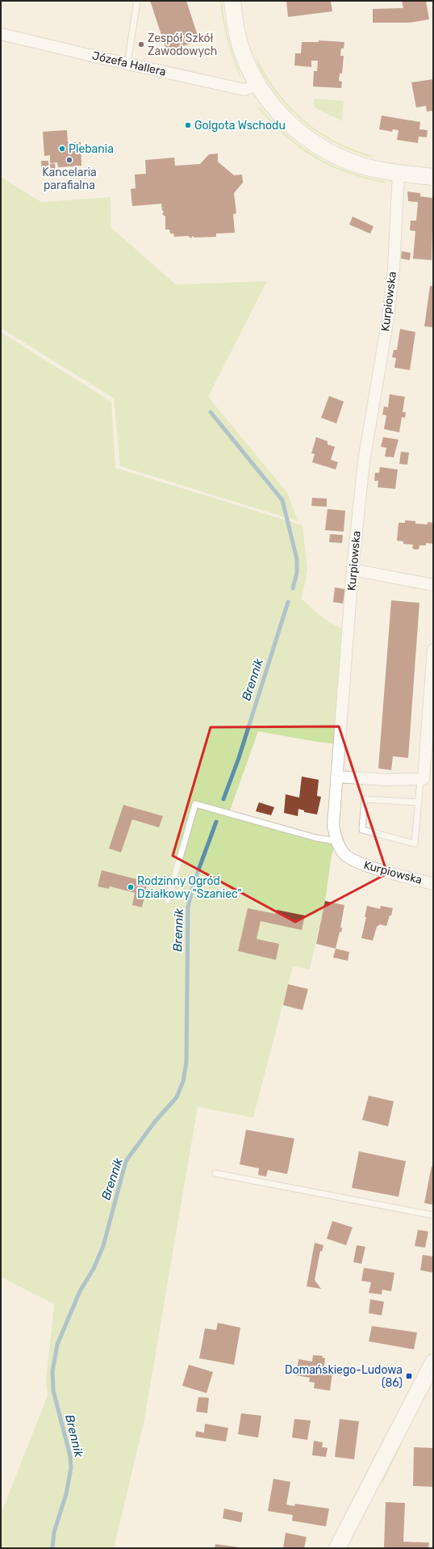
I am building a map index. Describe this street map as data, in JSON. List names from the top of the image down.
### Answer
{
  "streets": {
    "street": ["Józefa Hallera", "Kurpiowska"]
  },
  "water": ["Brennik"],
  "places": {
    "other": [
      "Zespół Szkół Zawodowych",
      "Golgota Wschodu",
      "Plebania",
      "Kancelaria parafialna",
      "Rodzinny Ogród Działkowy \"Szaniec\""
    ],
    "transit": ["Domańskiego-Ludowa (86)"]
  }
}
